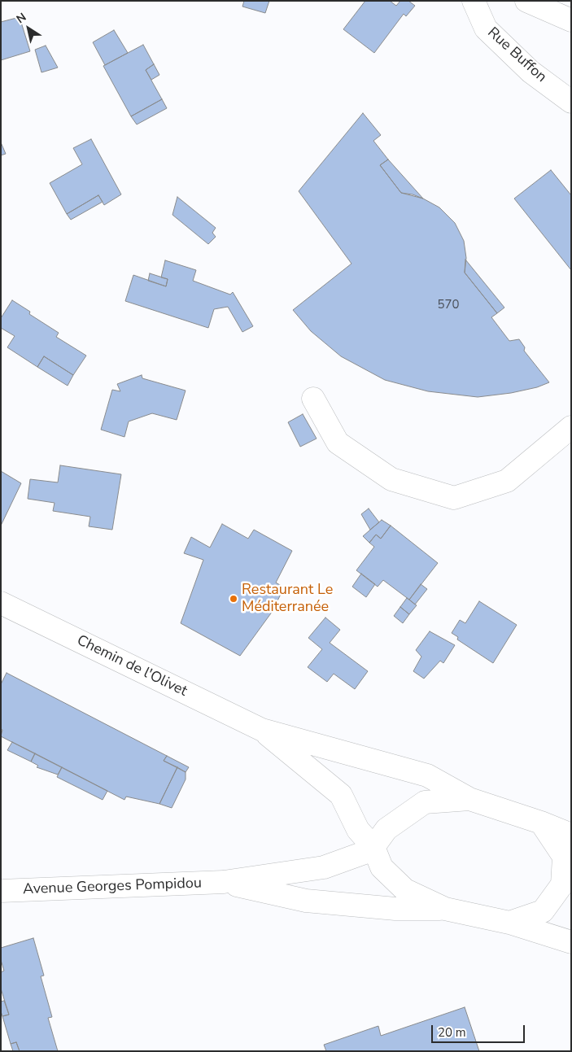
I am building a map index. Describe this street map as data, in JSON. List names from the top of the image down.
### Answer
{
  "streets": {
    "street": ["Rue Buffon", "Chemin de l'Olivet", "Avenue Georges Pompidou"]
  },
  "crossings": [
    ["Chemin de l'Olivet", "Avenue Georges Pompidou"]
  ],
  "places": ["Restaurant Le Méditerranée"],
  "house_numbers": ["570"],
  "scale_bar": "20 m",
  "north": "top left"
}
